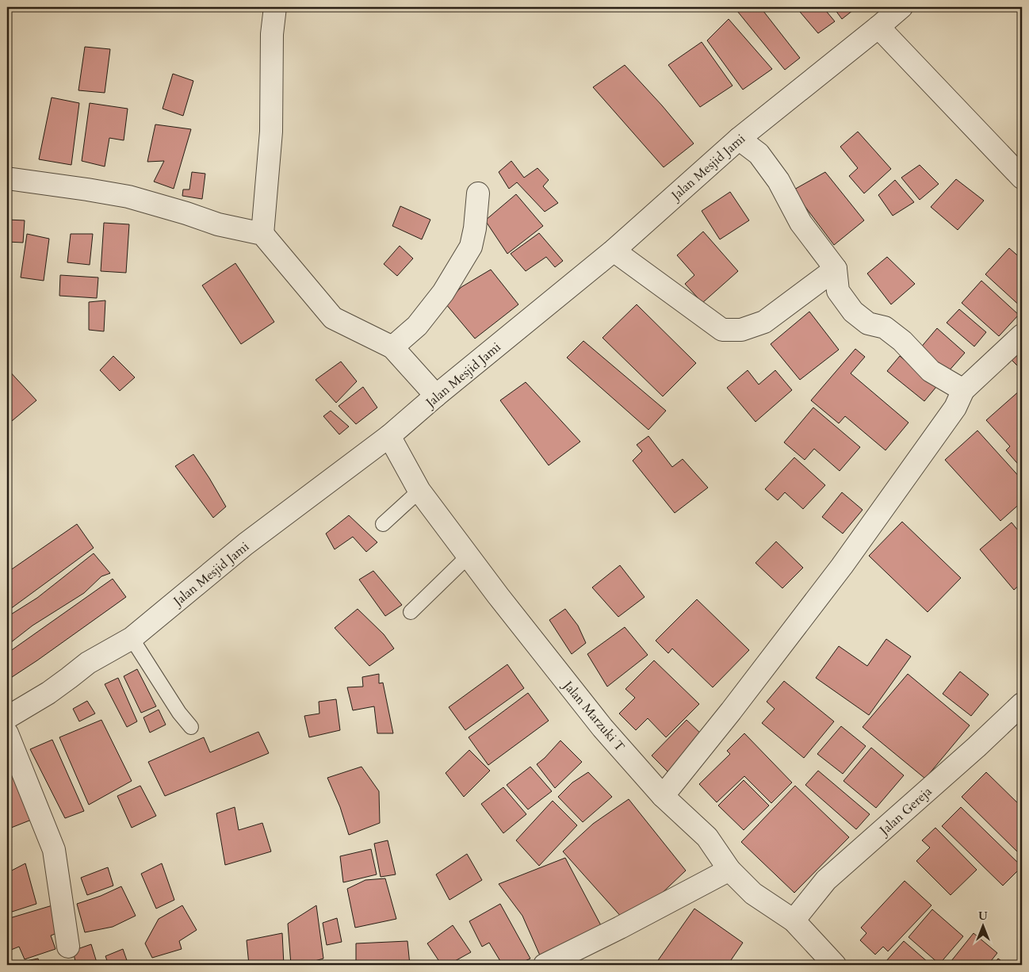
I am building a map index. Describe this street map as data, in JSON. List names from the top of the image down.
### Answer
{
  "streets": {
    "street": ["Jalan Mesjid Jami", "Jalan Marzuki T", "Jalan Gereja"]
  },
  "crossings": [
    ["Jalan Mesjid Jami", "Jalan Marzuki T"],
    ["Jalan Marzuki T", "Jalan Gereja"]
  ],
  "north": "top"
}
